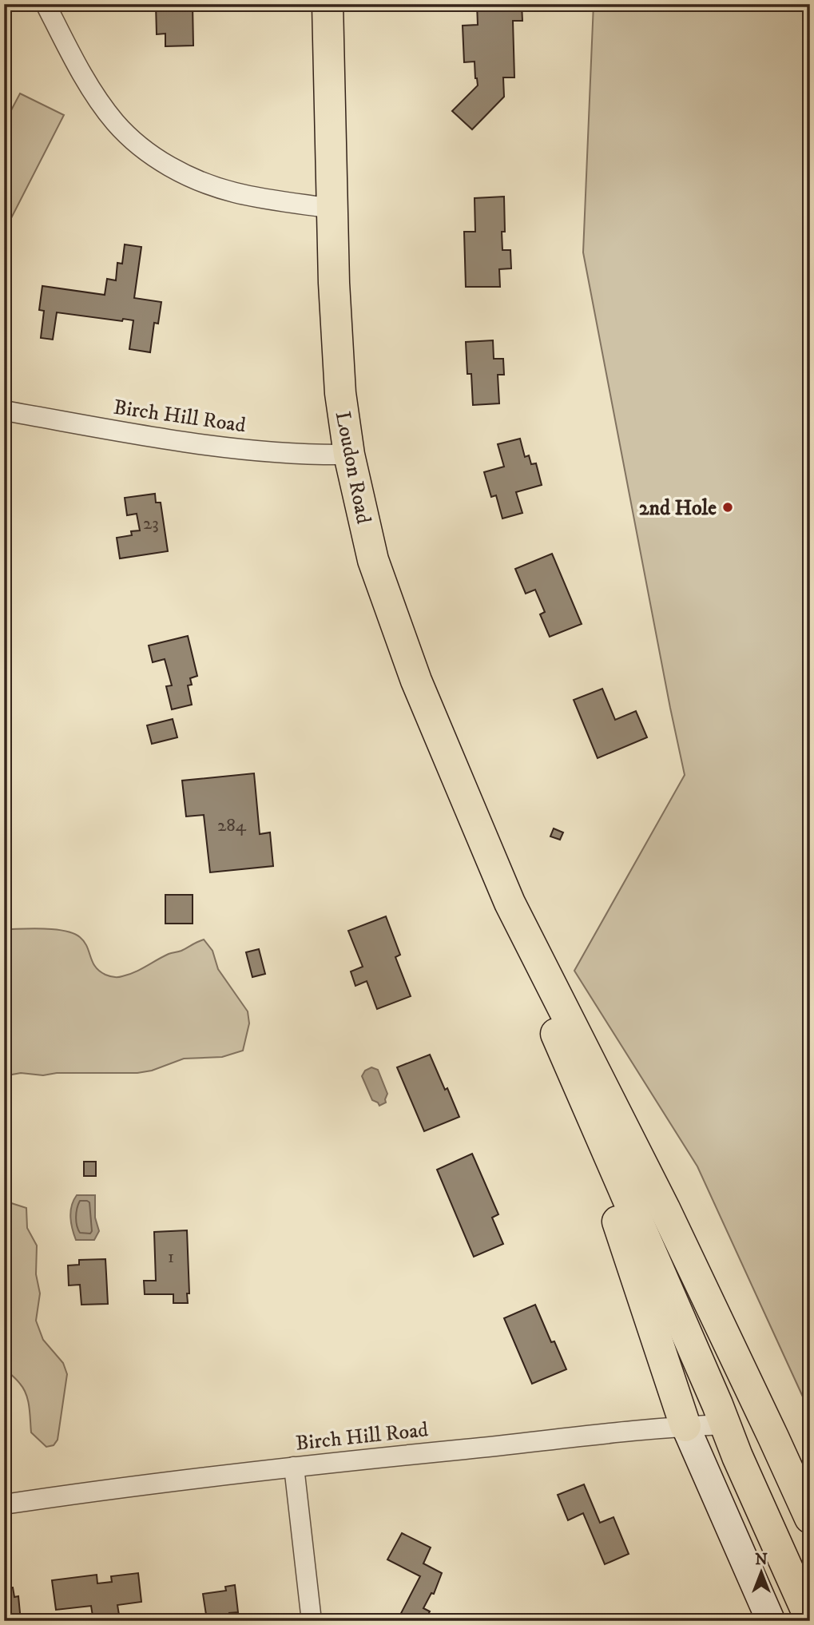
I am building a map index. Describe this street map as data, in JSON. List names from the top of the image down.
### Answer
{
  "streets": {
    "main road": ["Loudon Road"],
    "street": ["Birch Hill Road"]
  },
  "crossings": [
    ["Birch Hill Road", "Loudon Road"]
  ],
  "places": ["2nd Hole"],
  "house_numbers": ["23", "284", "1"],
  "north": "top"
}
